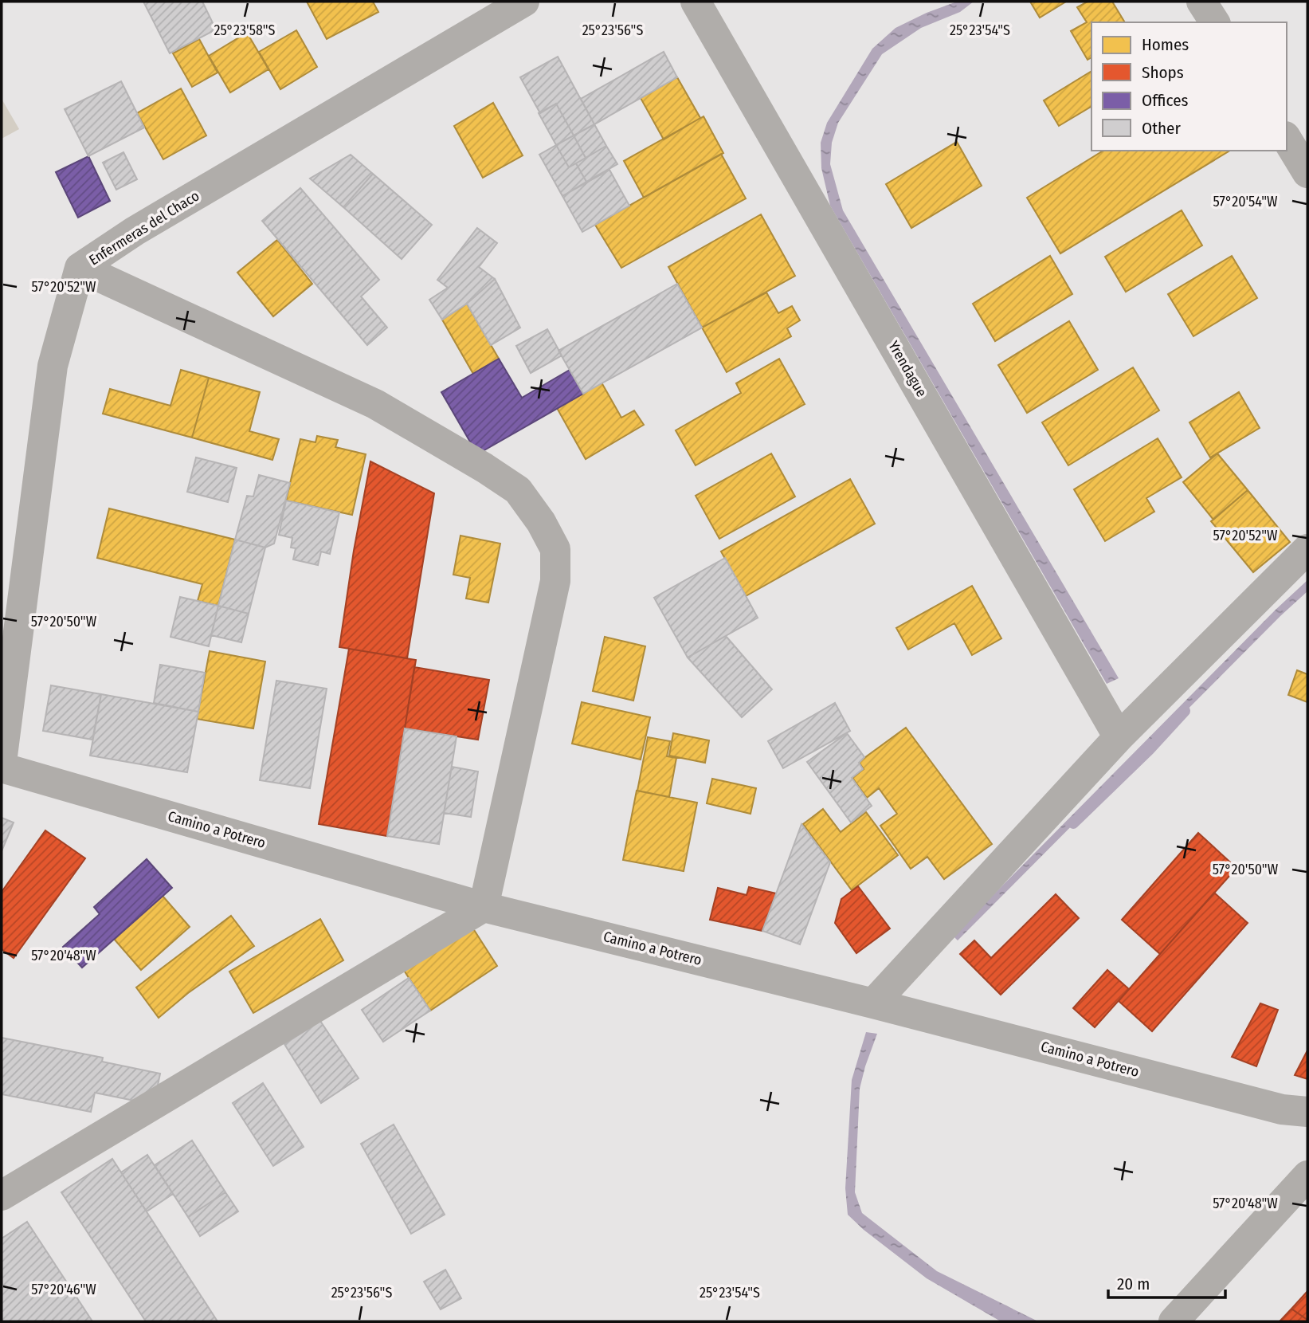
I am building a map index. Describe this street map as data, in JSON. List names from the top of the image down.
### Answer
{
  "streets": {
    "street": ["Enfermeras del Chaco", "Yrendague", "Camino a Potrero"]
  },
  "legend": [
    "Homes",
    "Shops",
    "Offices",
    "Other"
  ],
  "scale_bar": "20 m",
  "coordinates": [
    "25°23'58\"S",
    "25°23'56\"S",
    "25°23'54\"S",
    "57°20'54\"W",
    "57°20'52\"W",
    "57°20'50\"W",
    "57°20'48\"W",
    "57°20'46\"W"
  ]
}
